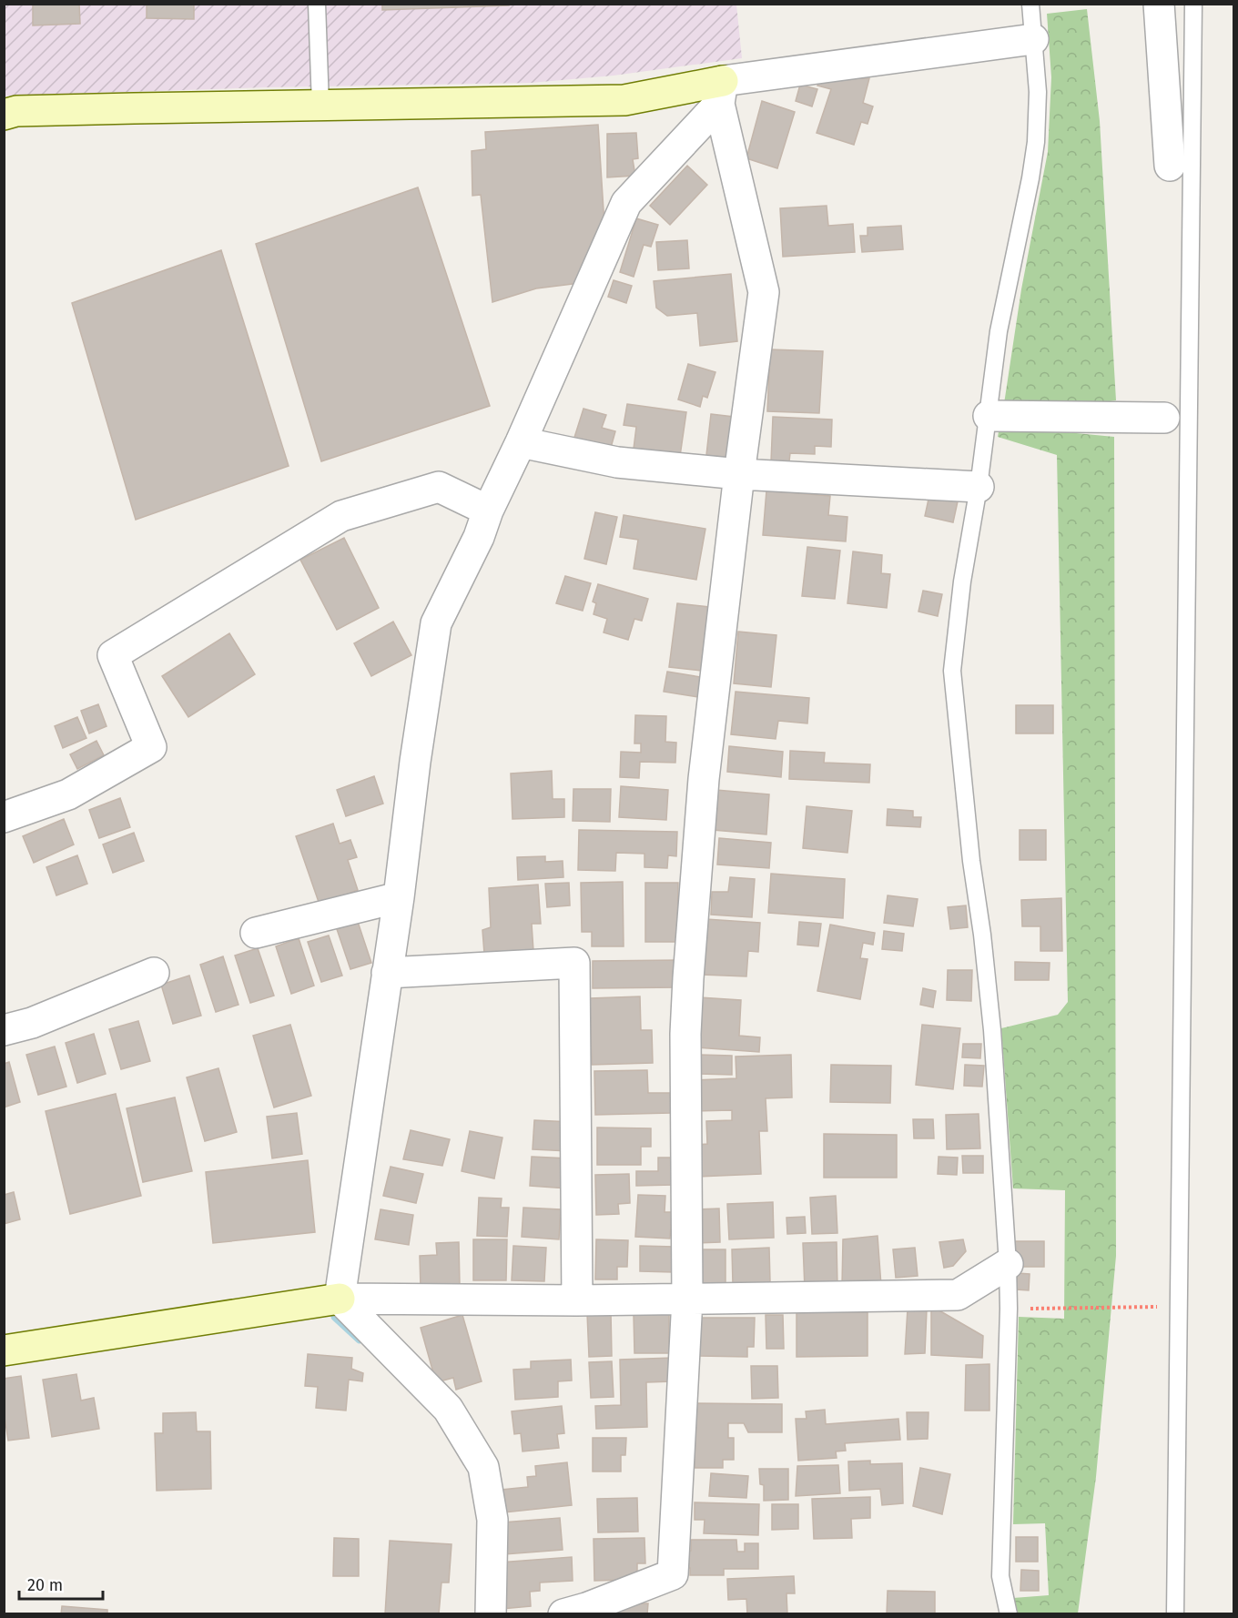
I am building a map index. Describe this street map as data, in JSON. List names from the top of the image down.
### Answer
{
  "scale_bar": "20 m"
}
